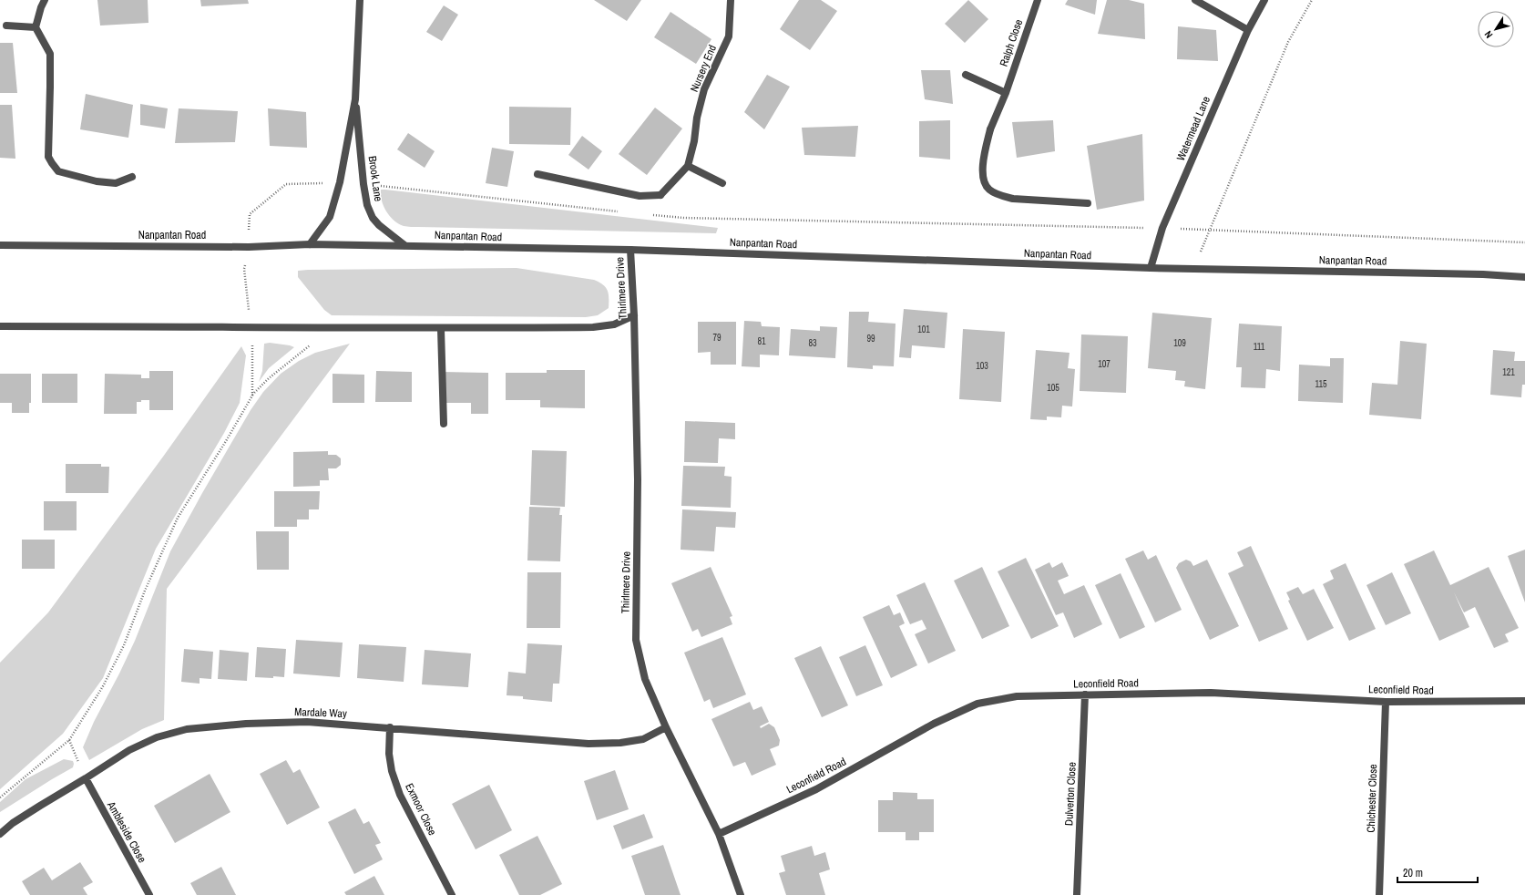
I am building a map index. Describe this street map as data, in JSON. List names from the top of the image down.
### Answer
{
  "streets": {
    "street": [
      "Ralph Close",
      "Nursery End",
      "Watermead Lane",
      "Brook Lane",
      "Nanpantan Road",
      "Thirlmere Drive",
      "Leconfield Road",
      "Mardale Way",
      "Dulverton Close",
      "Chichester Close",
      "Exmoor Close",
      "Ambleside Close"
    ]
  },
  "crossings": [
    ["Watermead Lane", "Nanpantan Road"],
    ["Brook Lane", "Nanpantan Road"],
    ["Nanpantan Road", "Thirlmere Drive"],
    ["Thirlmere Drive", "Leconfield Road"],
    ["Thirlmere Drive", "Mardale Way"],
    ["Leconfield Road", "Dulverton Close"],
    ["Leconfield Road", "Chichester Close"],
    ["Mardale Way", "Exmoor Close"],
    ["Mardale Way", "Ambleside Close"]
  ],
  "house_numbers": [
    "101",
    "79",
    "99",
    "81",
    "83",
    "109",
    "111",
    "107",
    "103",
    "121",
    "115",
    "105"
  ],
  "scale_bar": "20 m",
  "north": "bottom left"
}
